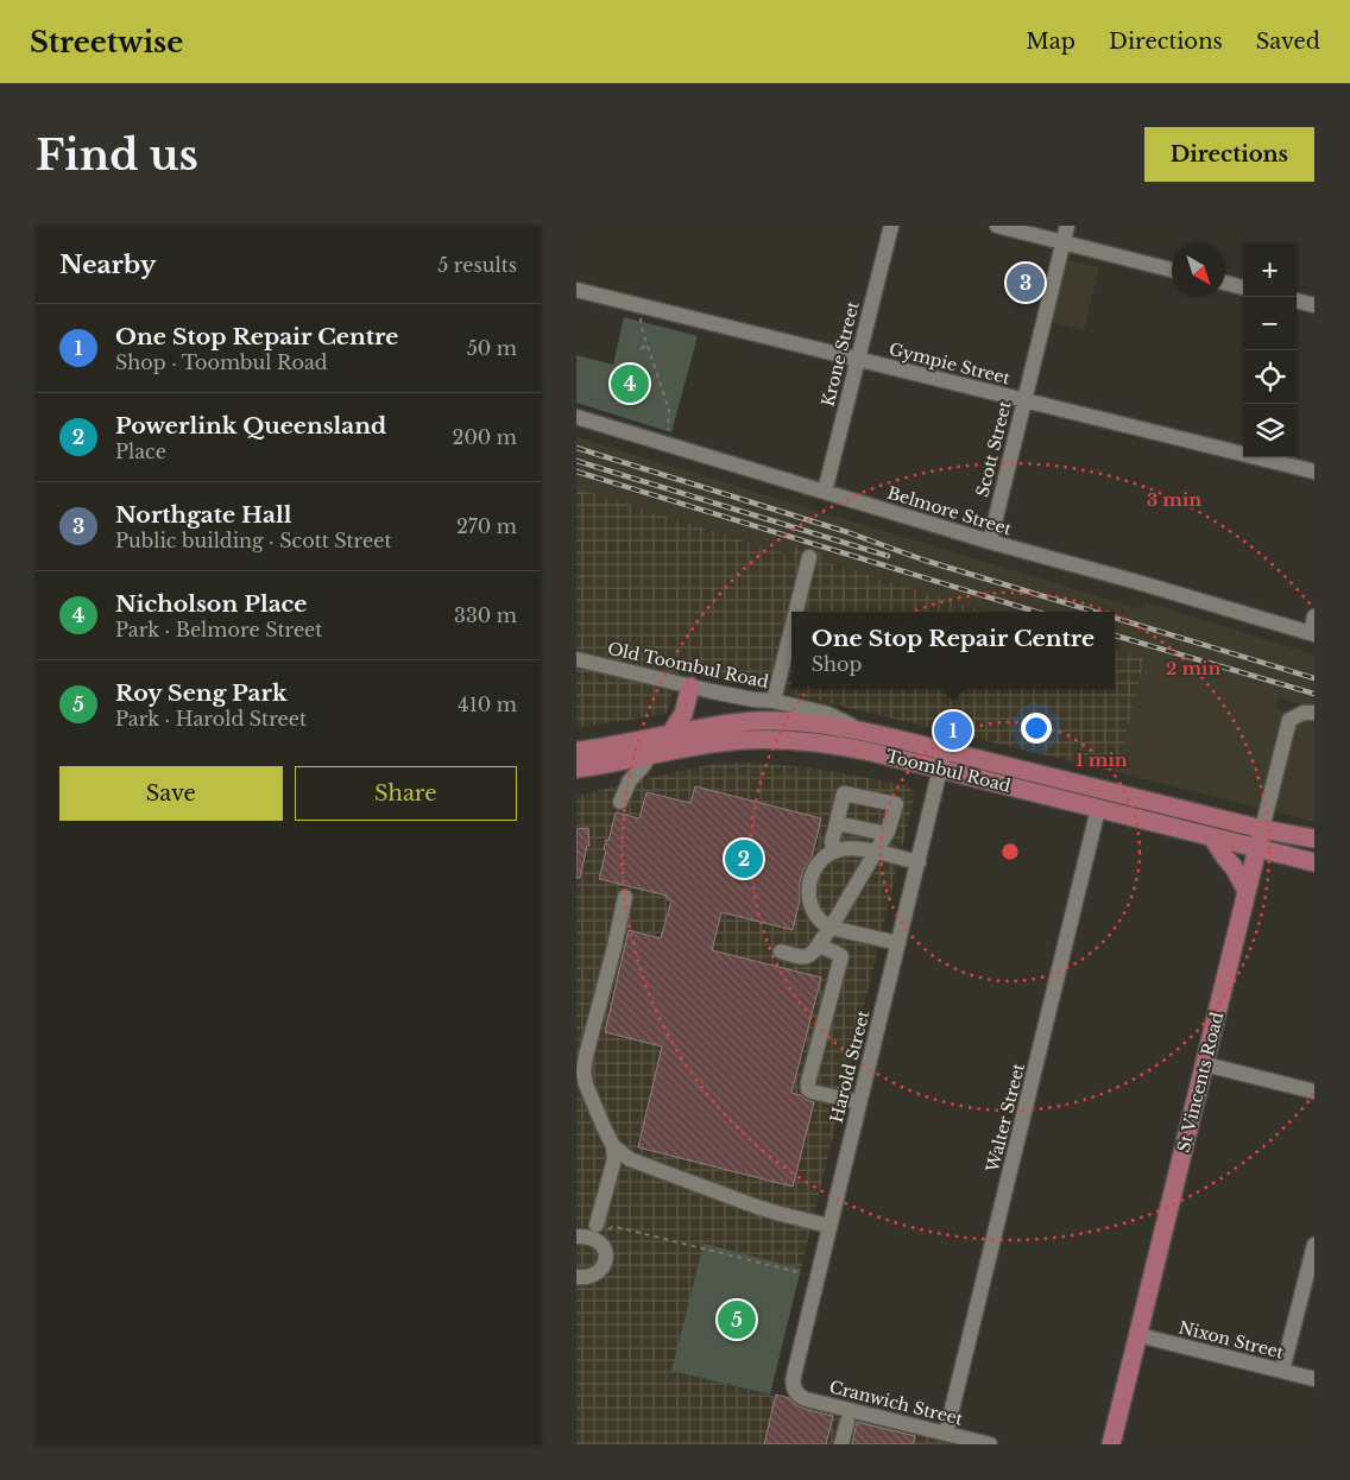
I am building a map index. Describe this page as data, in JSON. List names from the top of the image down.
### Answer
{
  "streets": {
    "main road": ["Toombul Road", "St Vincents Road"],
    "street": [
      "Krone Street",
      "Gympie Street",
      "Scott Street",
      "Belmore Street",
      "Old Toombul Road",
      "Harold Street",
      "Walter Street",
      "Nixon Street",
      "Cranwich Street"
    ]
  },
  "crossings": [
    ["Krone Street", "Gympie Street"],
    ["Krone Street", "Belmore Street"],
    ["Gympie Street", "Scott Street"],
    ["Scott Street", "Belmore Street"],
    ["Old Toombul Road", "Toombul Road"],
    ["Toombul Road", "Harold Street"],
    ["Toombul Road", "St Vincents Road"],
    ["Toombul Road", "Walter Street"],
    ["Harold Street", "Cranwich Street"],
    ["St Vincents Road", "Nixon Street"],
    ["Walter Street", "Cranwich Street"]
  ],
  "north": "bottom right",
  "page": {
    "header": "Streetwise",
    "nav": ["Map", "Directions", "Saved"],
    "buttons": [
      "Directions",
      ["Save", "Share"]
    ],
    "title": "Find us",
    "heading": ["Nearby", "5 results"],
    "map_buttons": ["+", "−"],
    "pins": [
      "3",
      "4",
      "1",
      "2",
      "5"
    ],
    "list": [
      {
        "mark": "1",
        "name": "One Stop Repair Centre",
        "note": "Shop · Toombul Road",
        "value": "50 m"
      },
      {
        "mark": "2",
        "name": "Powerlink Queensland",
        "note": "Place",
        "value": "200 m"
      },
      {
        "mark": "3",
        "name": "Northgate Hall",
        "note": "Public building · Scott Street",
        "value": "270 m"
      },
      {
        "mark": "4",
        "name": "Nicholson Place",
        "note": "Park · Belmore Street",
        "value": "330 m"
      },
      {
        "mark": "5",
        "name": "Roy Seng Park",
        "note": "Park · Harold Street",
        "value": "410 m"
      }
    ],
    "popup": ["One Stop Repair Centre", "Shop"]
  },
  "rings": ["3 min", "2 min", "1 min"]
}
